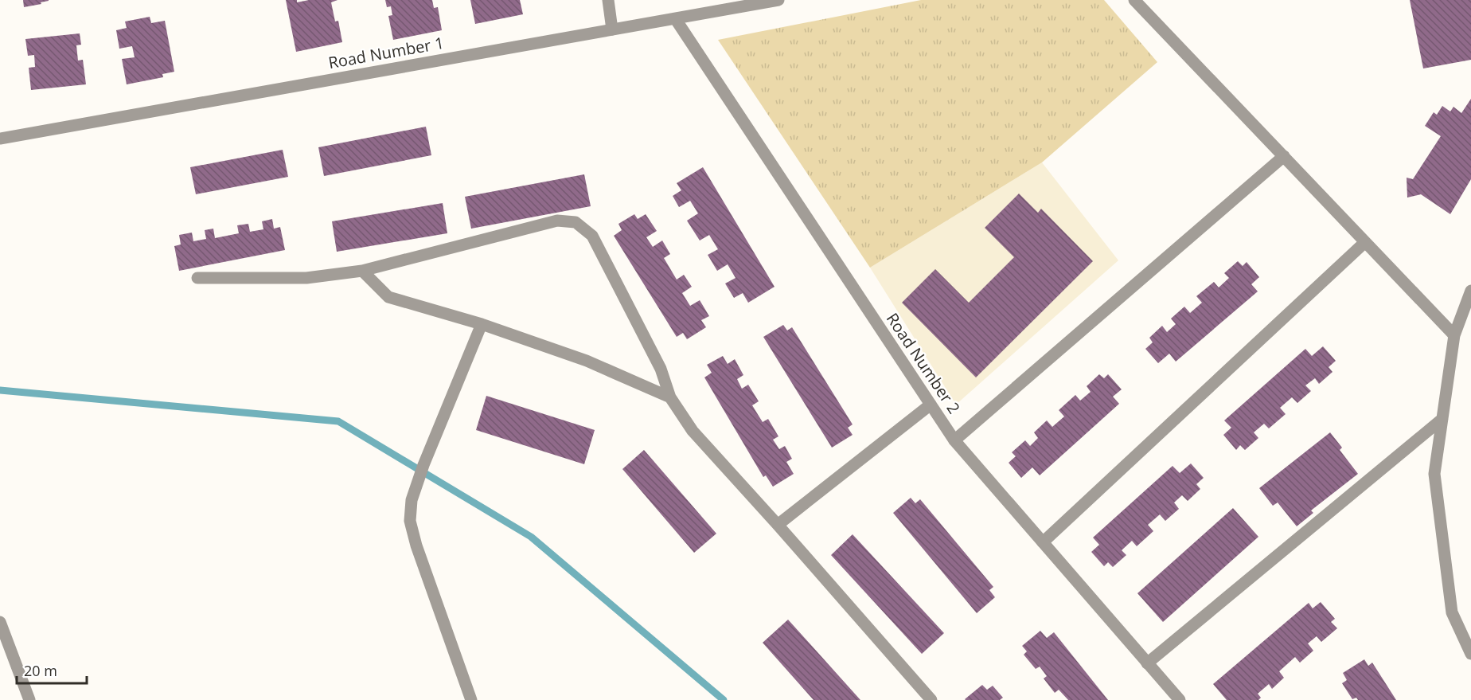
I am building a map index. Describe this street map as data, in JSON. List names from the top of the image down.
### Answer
{
  "streets": {
    "street": ["Road Number 1", "Road Number 2"]
  },
  "crossings": [
    ["Road Number 1", "Road Number 2"]
  ],
  "scale_bar": "20 m"
}
